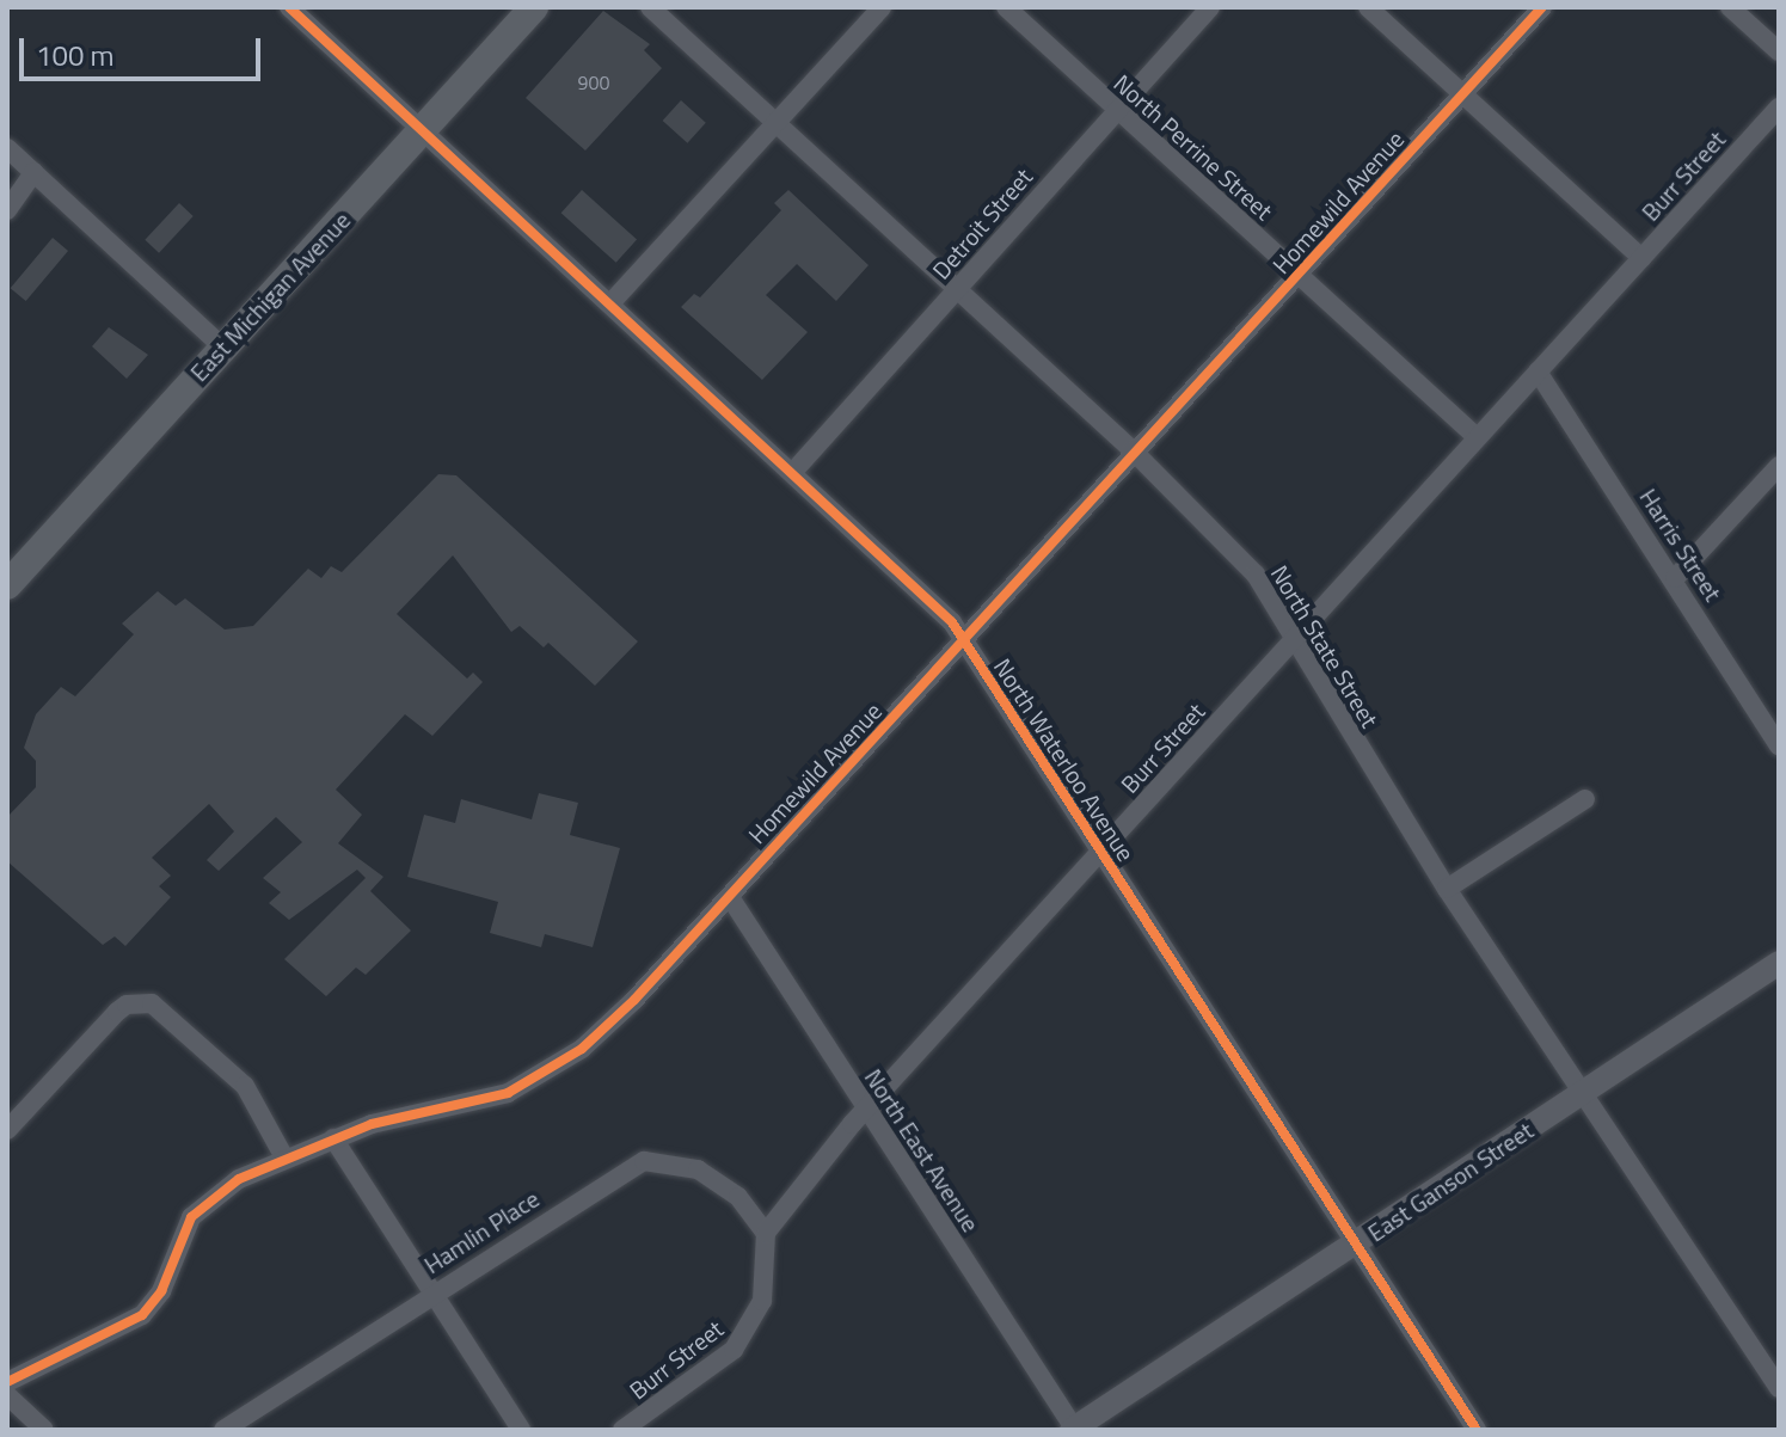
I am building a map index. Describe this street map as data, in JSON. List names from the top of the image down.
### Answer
{
  "streets": {
    "main road": ["East Michigan Avenue"],
    "street": [
      "North Perrine Street",
      "Burr Street",
      "Homewild Avenue",
      "Detroit Street",
      "Harris Street",
      "North State Street",
      "North Waterloo Avenue",
      "North East Avenue",
      "East Ganson Street",
      "Hamlin Place"
    ]
  },
  "crossings": [
    ["North Perrine Street", "Burr Street"],
    ["North Perrine Street", "Homewild Avenue"],
    ["North Perrine Street", "Detroit Street"],
    ["Burr Street", "Harris Street"],
    ["Burr Street", "North State Street"],
    ["Burr Street", "North Waterloo Avenue"],
    ["Burr Street", "North East Avenue"],
    ["Burr Street", "Hamlin Place"],
    ["Homewild Avenue", "North State Street"],
    ["Homewild Avenue", "North Waterloo Avenue"],
    ["Homewild Avenue", "North East Avenue"],
    ["Detroit Street", "North State Street"],
    ["Detroit Street", "North Waterloo Avenue"],
    ["East Michigan Avenue", "North Waterloo Avenue"],
    ["North State Street", "East Ganson Street"],
    ["North Waterloo Avenue", "East Ganson Street"],
    ["North East Avenue", "East Ganson Street"]
  ],
  "house_numbers": ["900"],
  "scale_bar": "100 m"
}
